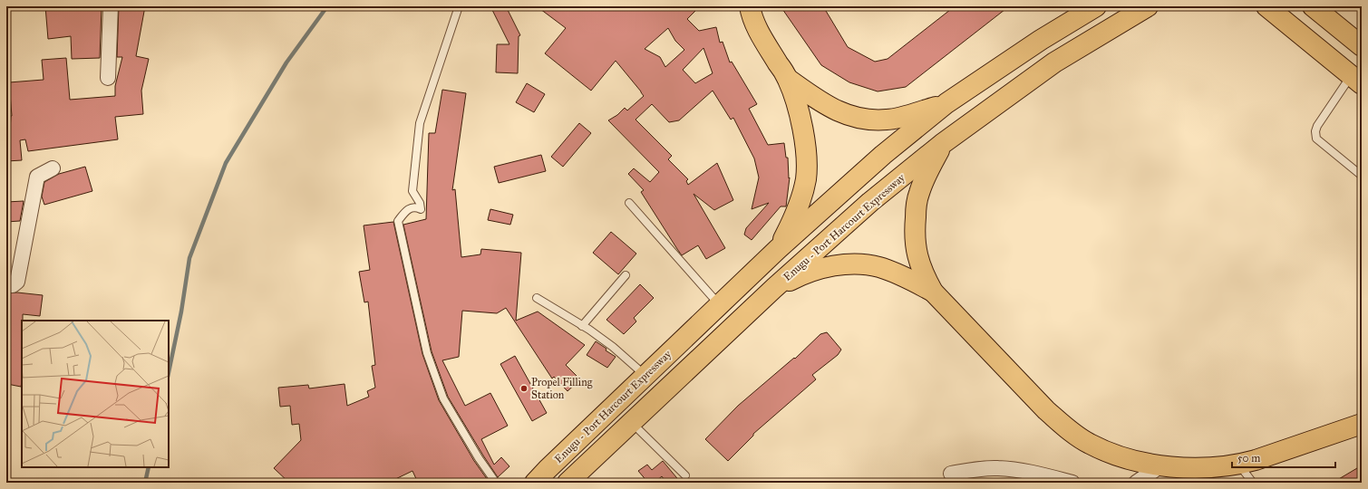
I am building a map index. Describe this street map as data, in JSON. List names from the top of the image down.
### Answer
{
  "streets": {
    "main road": ["Enugu - Port Harcourt Expressway"]
  },
  "places": ["Propel Filling Station"],
  "scale_bar": "50 m"
}
